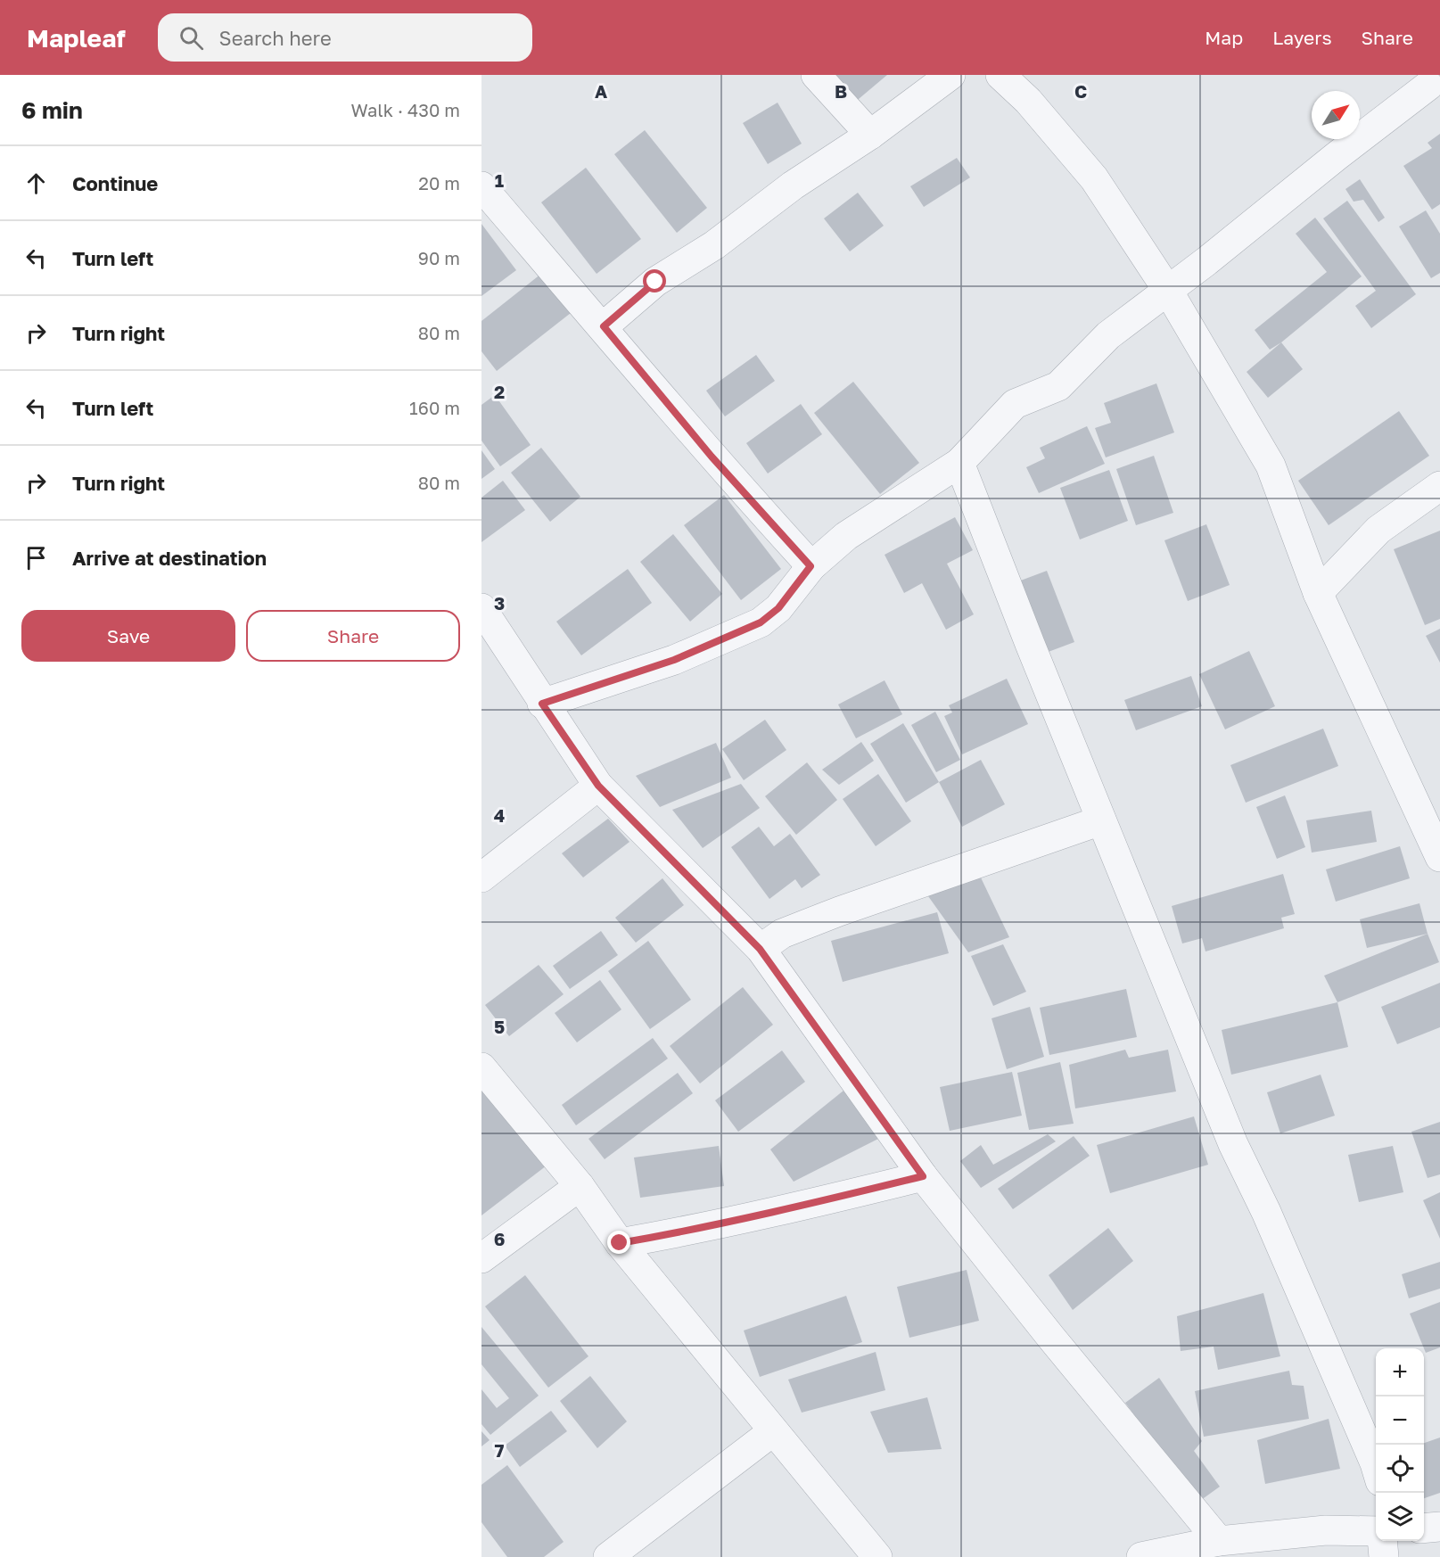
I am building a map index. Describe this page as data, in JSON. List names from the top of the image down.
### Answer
{
  "north": "top right",
  "page": {
    "header": "Mapleaf",
    "search": "Search here",
    "nav": ["Map", "Layers", "Share"],
    "heading": ["6 min", "Walk · 430 m"],
    "list": [
      ["Continue", "20 m"],
      ["Turn left", "90 m"],
      ["Turn right", "80 m"],
      ["Turn left", "160 m"],
      ["Turn right", "80 m"],
      "Arrive at destination"
    ],
    "buttons": ["Save", "Share"],
    "map_buttons": ["+", "−"]
  },
  "grid": {
    "columns": ["A", "B", "C"],
    "rows": [
      "1",
      "2",
      "3",
      "4",
      "5",
      "6",
      "7"
    ]
  }
}
